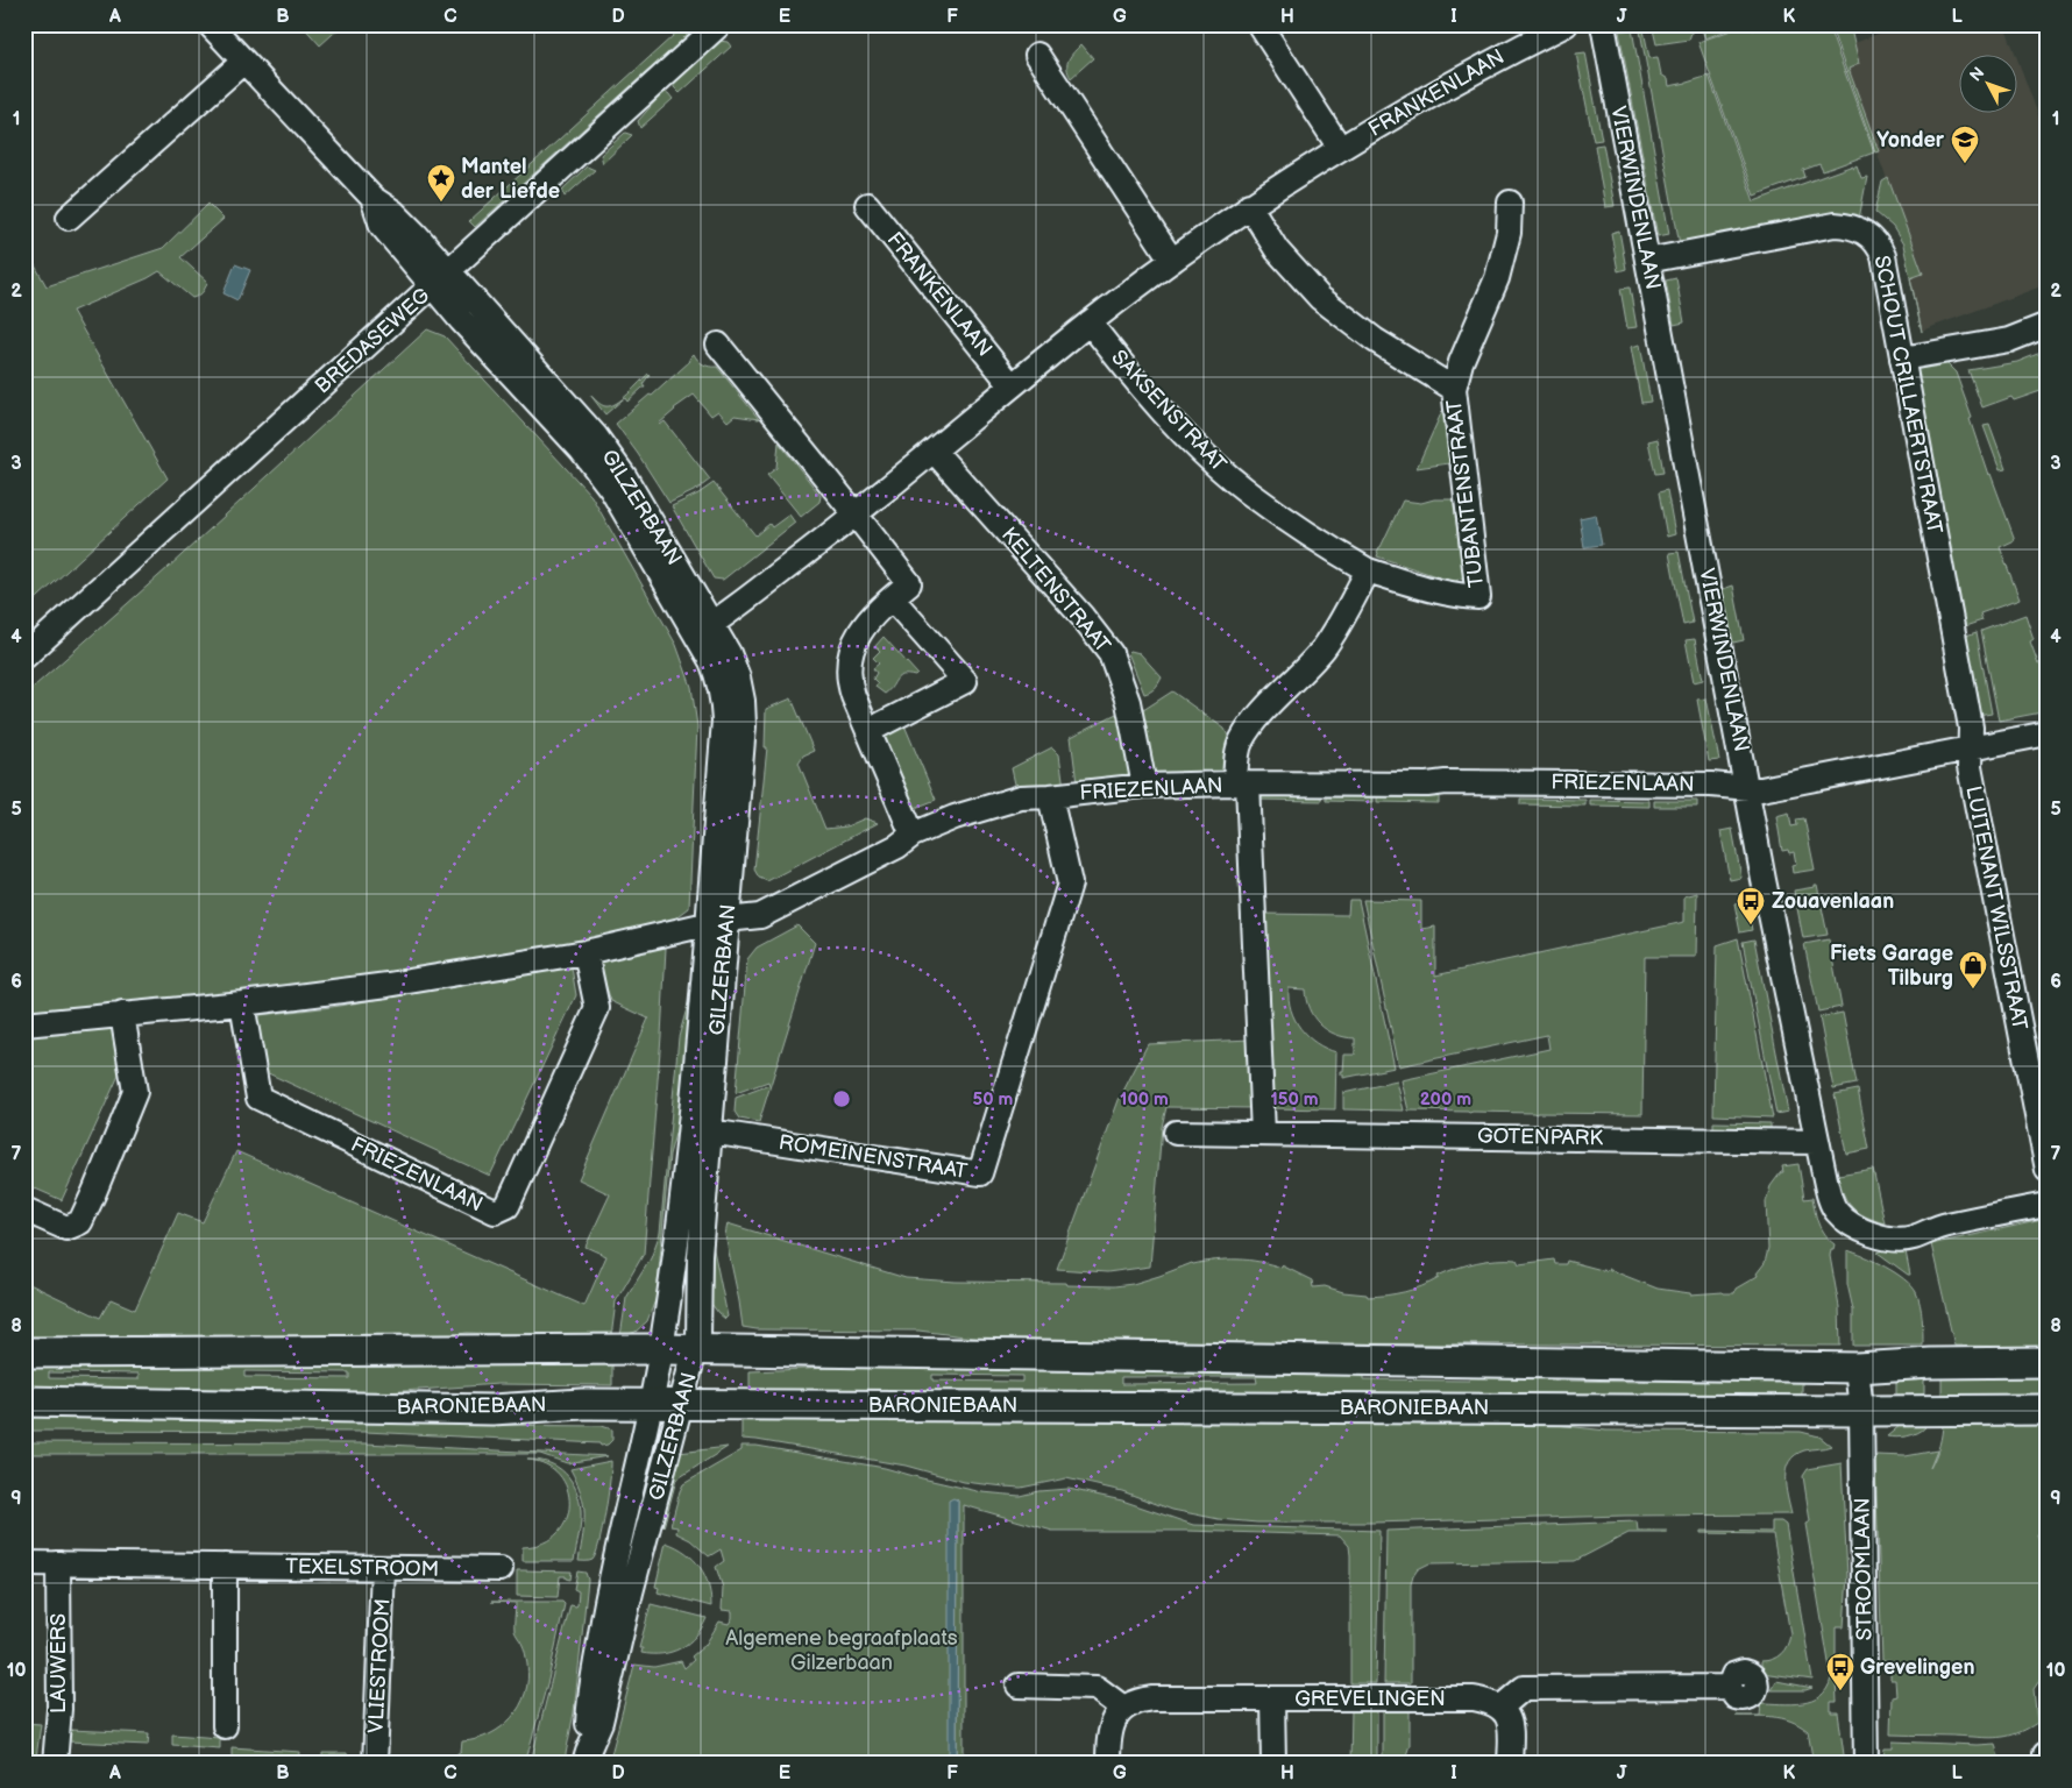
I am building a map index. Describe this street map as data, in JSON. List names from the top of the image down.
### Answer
{
  "streets": {
    "main road": ["BARONIEBAAN"],
    "street": [
      "FRANKENLAAN",
      "VIERWINDENLAAN",
      "BREDASEWEG",
      "SCHOUT CRILLAERTSTRAAT",
      "SAKSENSTRAAT",
      "TUBANTENSTRAAT",
      "GILZERBAAN",
      "KELTENSTRAAT",
      "FRIEZENLAAN",
      "LUITENANT WILSSTRAAT",
      "GOTENPARK",
      "ROMEINENSTRAAT",
      "TEXELSTROOM",
      "STROOMLAAN",
      "LAUWERS",
      "VLIESTROOM",
      "GREVELINGEN"
    ]
  },
  "crossings": [
    ["FRANKENLAAN", "SAKSENSTRAAT"],
    ["FRANKENLAAN", "GILZERBAAN"],
    ["FRANKENLAAN", "KELTENSTRAAT"],
    ["VIERWINDENLAAN", "SCHOUT CRILLAERTSTRAAT"],
    ["VIERWINDENLAAN", "FRIEZENLAAN"],
    ["VIERWINDENLAAN", "GOTENPARK"],
    ["BREDASEWEG", "GILZERBAAN"],
    ["SCHOUT CRILLAERTSTRAAT", "LUITENANT WILSSTRAAT"],
    ["SAKSENSTRAAT", "TUBANTENSTRAAT"],
    ["GILZERBAAN", "FRIEZENLAAN"],
    ["GILZERBAAN", "ROMEINENSTRAAT"],
    ["GILZERBAAN", "BARONIEBAAN"],
    ["KELTENSTRAAT", "FRIEZENLAAN"],
    ["FRIEZENLAAN", "ROMEINENSTRAAT"],
    ["BARONIEBAAN", "STROOMLAAN"],
    ["TEXELSTROOM", "LAUWERS"],
    ["TEXELSTROOM", "VLIESTROOM"]
  ],
  "parks": ["Algemene begraafplaats Gilzerbaan"],
  "places": {
    "school or university": ["Yonder"],
    "place": ["Mantel der Liefde"],
    "bus stop": ["Zouavenlaan", "Grevelingen"],
    "shop": ["Fiets Garage Tilburg"]
  },
  "north": "top left",
  "grid": {
    "columns": [
      "A",
      "B",
      "C",
      "D",
      "E",
      "F",
      "G",
      "H",
      "I",
      "J",
      "K",
      "L"
    ],
    "rows": [
      "1",
      "2",
      "3",
      "4",
      "5",
      "6",
      "7",
      "8",
      "9",
      "10"
    ]
  },
  "rings": [
    "50 m",
    "100 m",
    "150 m",
    "200 m"
  ]
}
